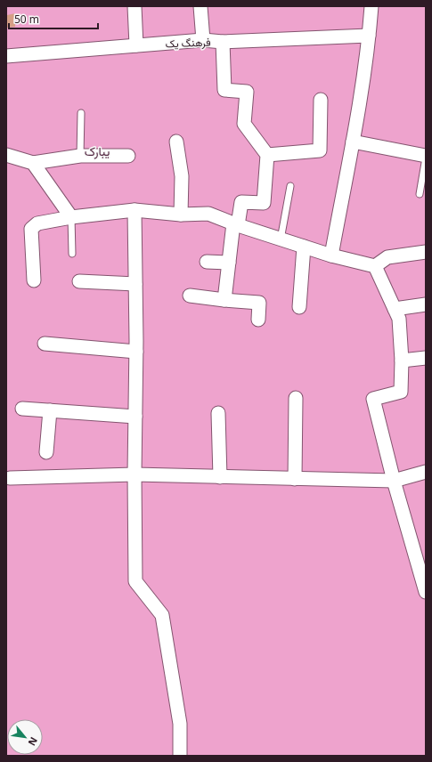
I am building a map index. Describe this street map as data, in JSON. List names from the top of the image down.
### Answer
{
  "streets": {
    "street": ["فرهنگ یک"]
  },
  "districts": ["یبارک"],
  "scale_bar": "50 m",
  "north": "bottom right"
}
